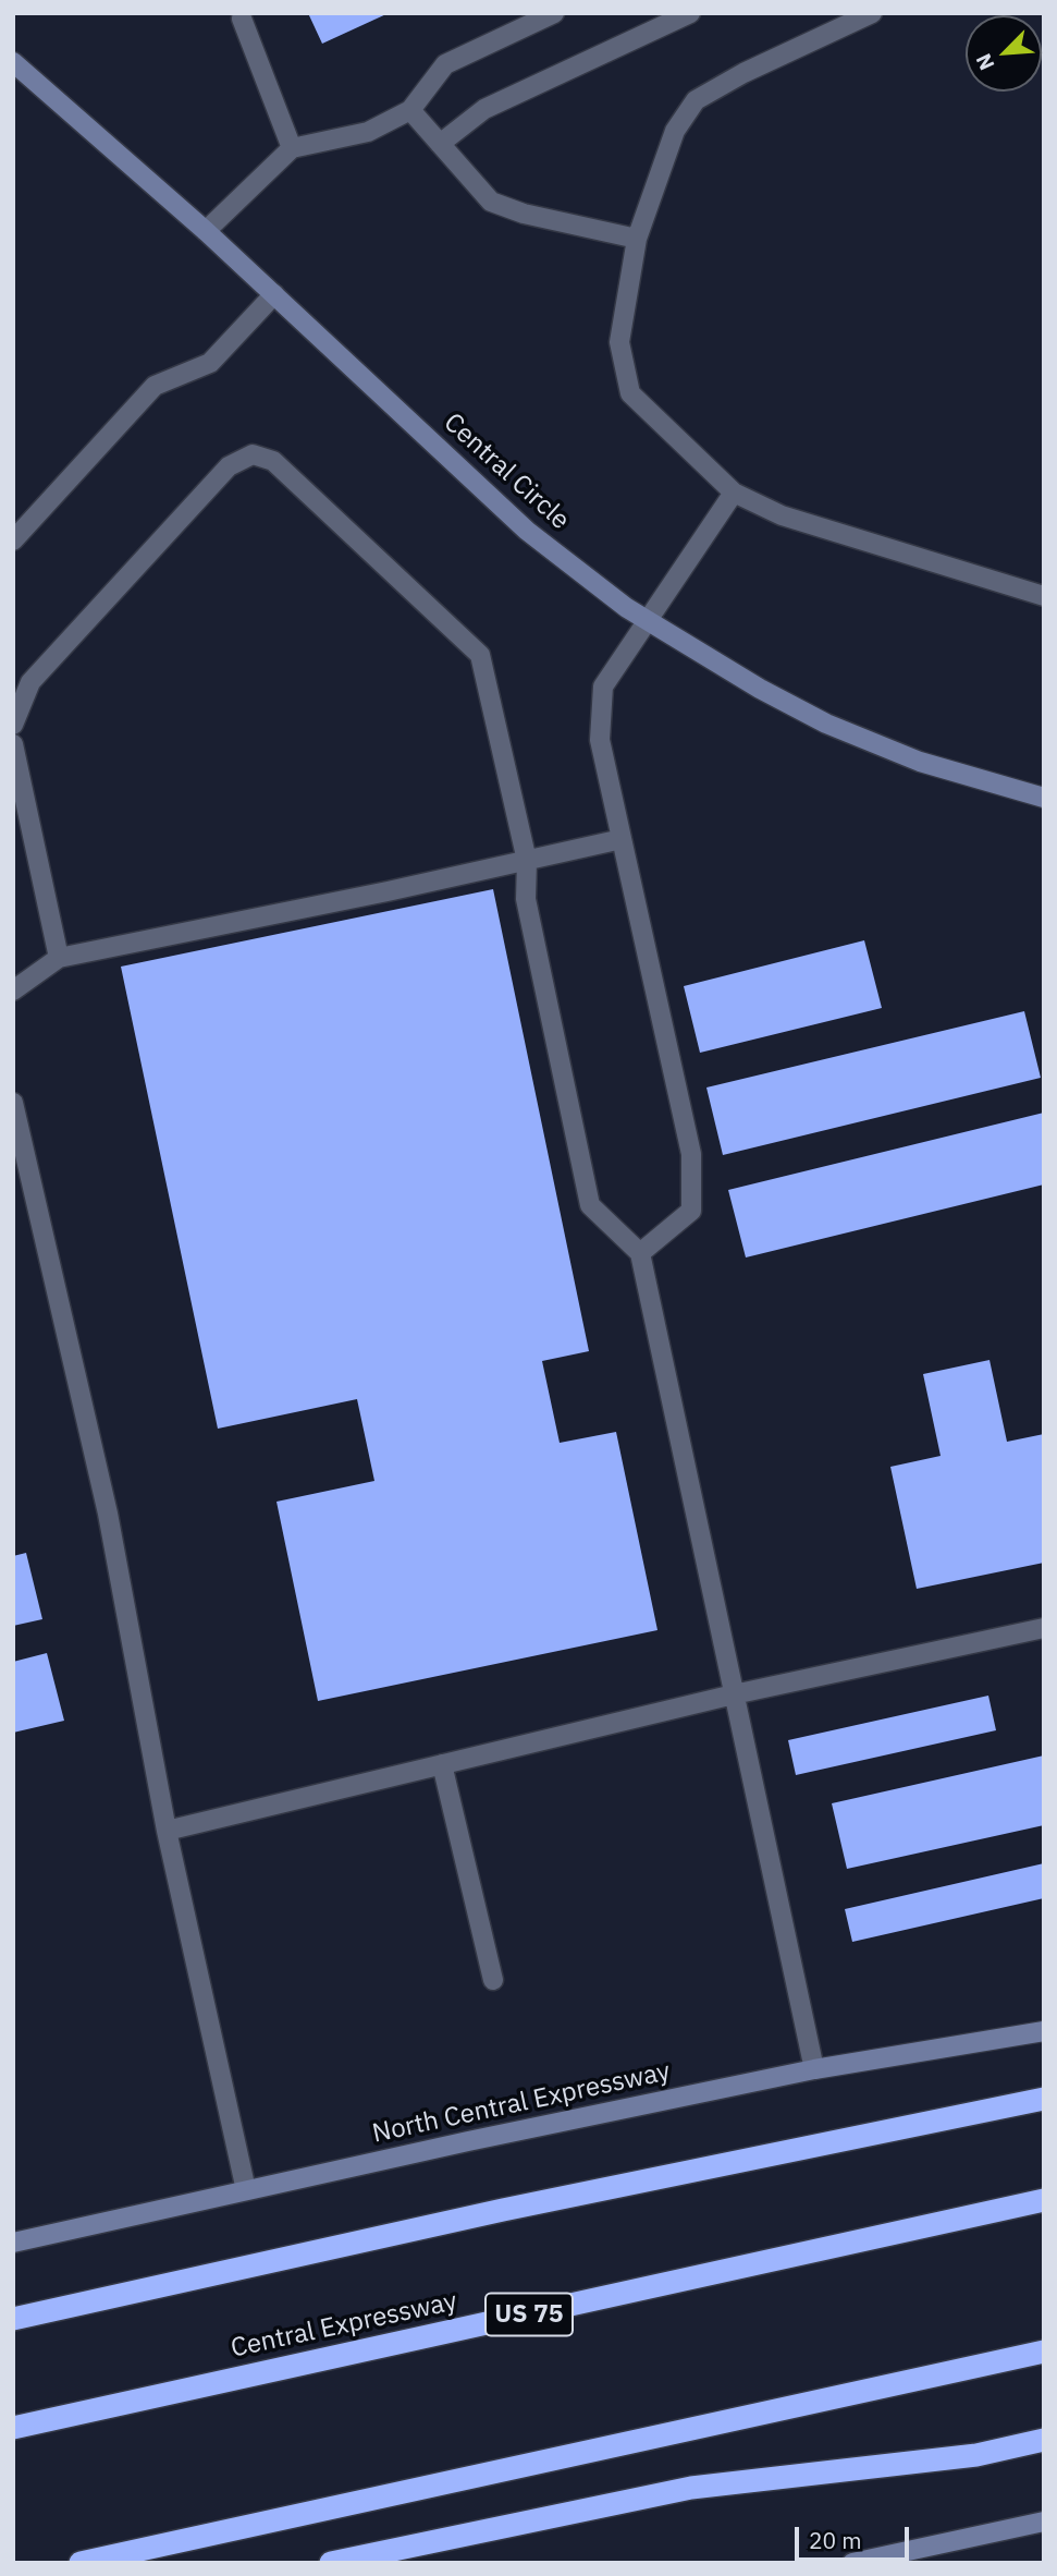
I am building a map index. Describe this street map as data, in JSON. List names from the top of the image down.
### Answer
{
  "streets": {
    "highway": ["US 75", "Central Expressway"],
    "street": ["Central Circle", "North Central Expressway"]
  },
  "scale_bar": "20 m",
  "north": "bottom left"
}
